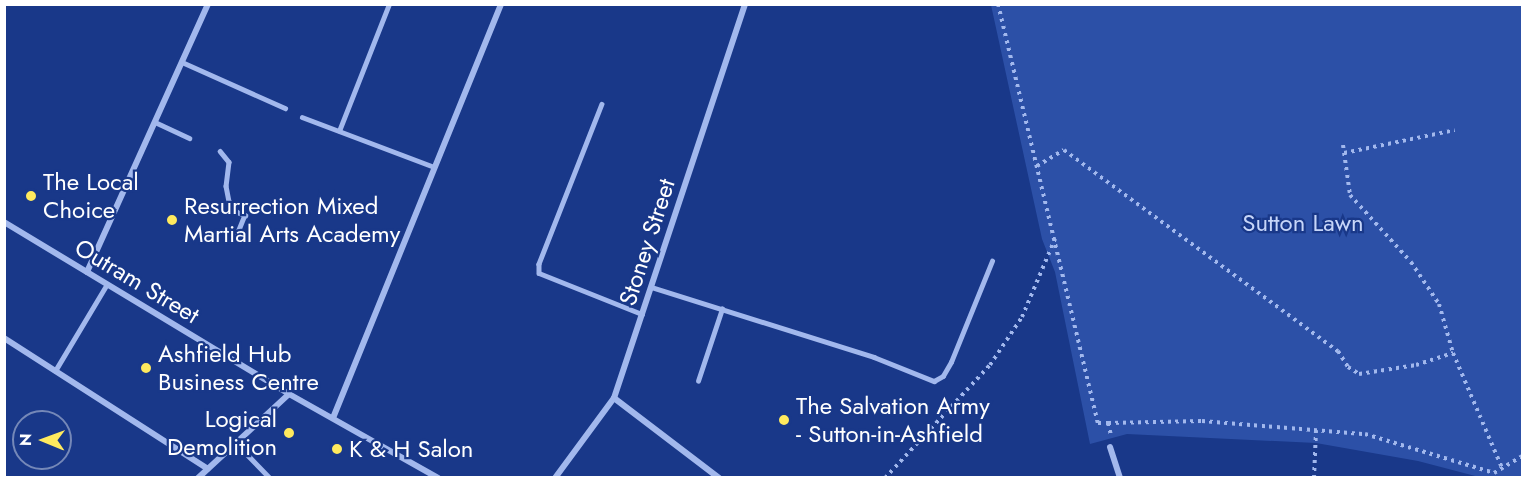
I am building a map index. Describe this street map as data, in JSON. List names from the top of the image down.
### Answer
{
  "streets": {
    "street": ["Stoney Street", "Outram Street"]
  },
  "parks": ["Sutton Lawn"],
  "places": [
    "The Local Choice",
    "Resurrection Mixed Martial Arts Academy",
    "Ashfield Hub Business Centre",
    "The Salvation Army - Sutton-in-Ashfield",
    "Logical Demolition",
    "K & H Salon"
  ],
  "north": "left"
}
